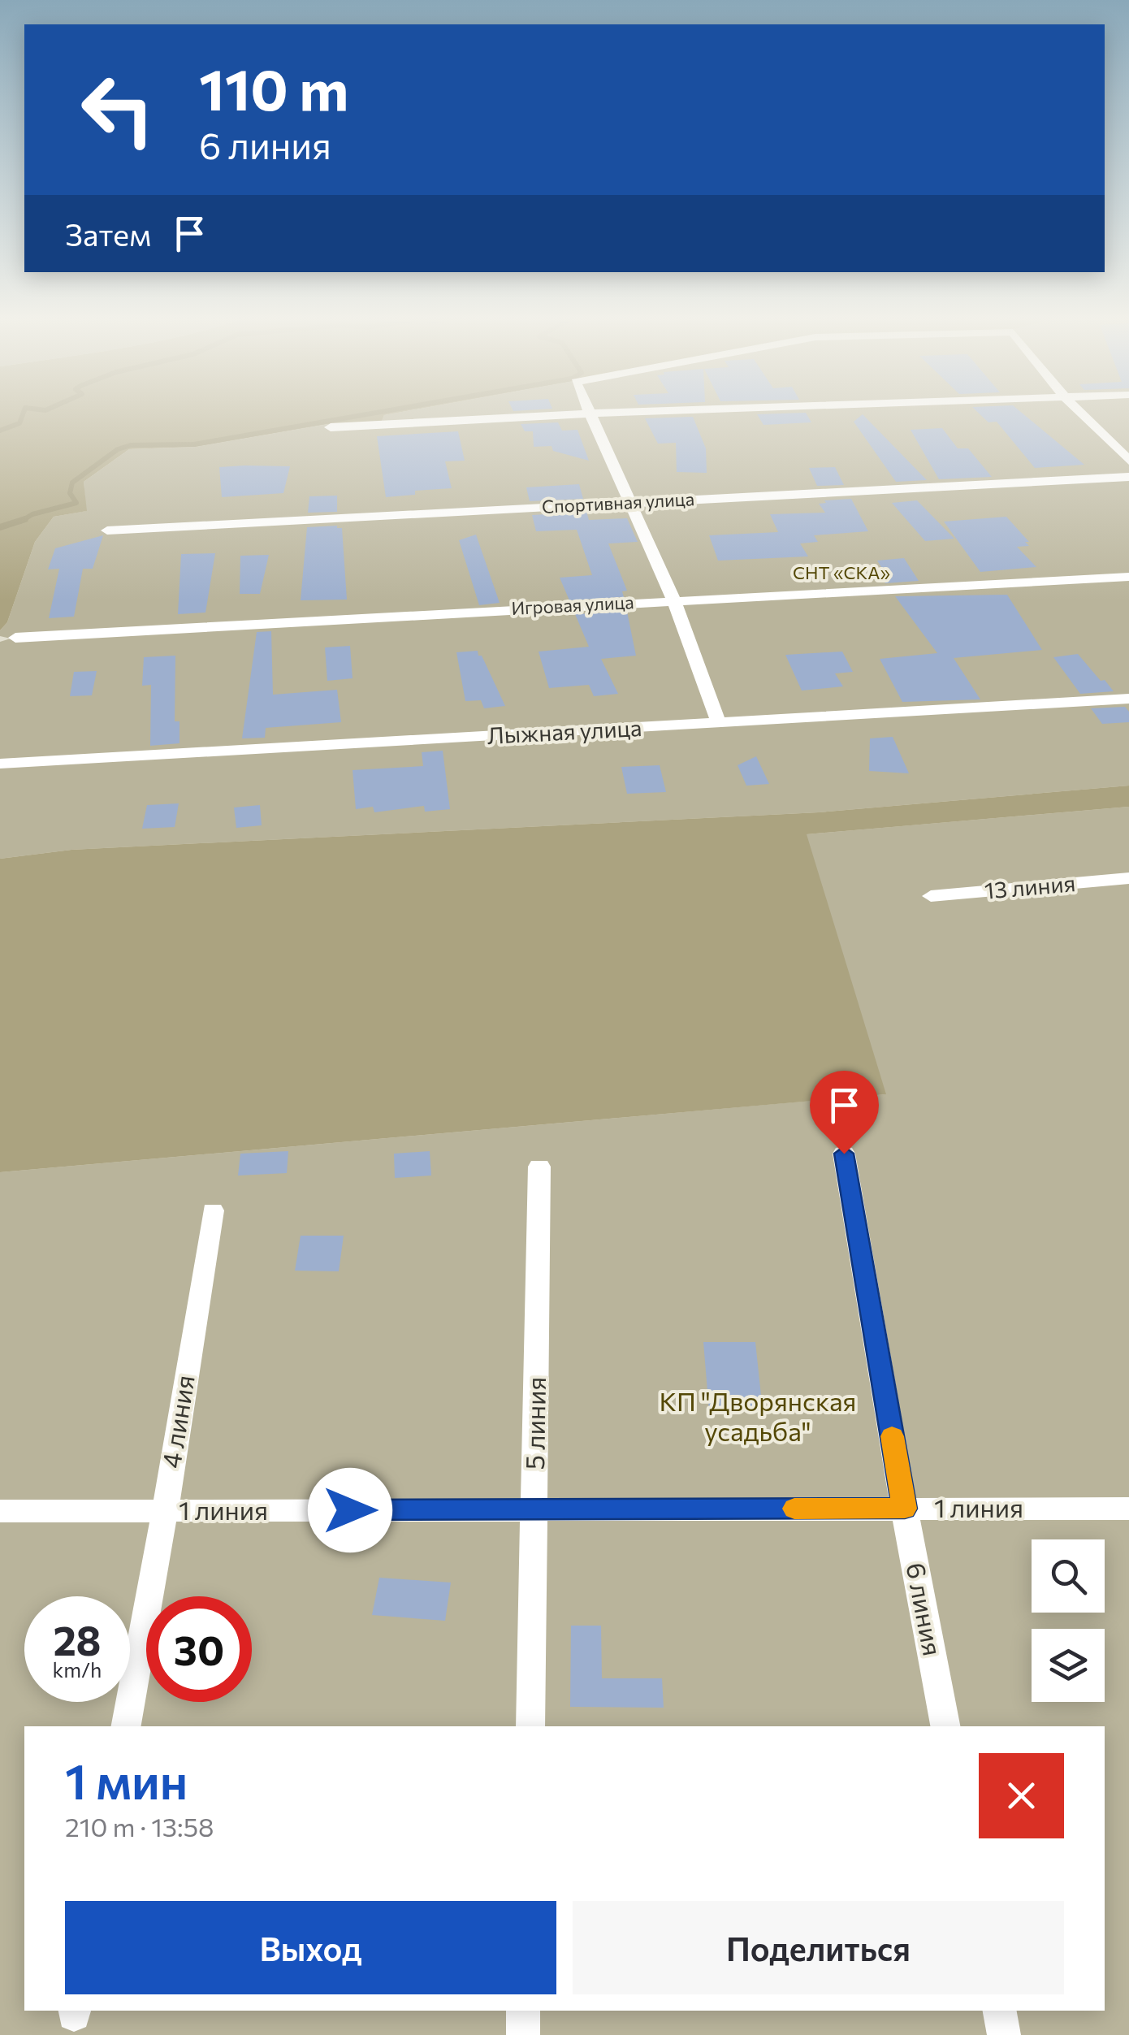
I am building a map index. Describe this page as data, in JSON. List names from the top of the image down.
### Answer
{
  "streets": {
    "street": [
      "Спортивная улица",
      "Игровая улица",
      "Лыжная улица",
      "13 линия",
      "4 линия",
      "5 линия",
      "1 линия",
      "6 линия"
    ]
  },
  "crossings": [
    ["4 линия", "1 линия"],
    ["5 линия", "1 линия"],
    ["1 линия", "6 линия"]
  ],
  "parks": ["СНТ «СКА»", "КП \"Дворянская усадьба\""],
  "page": {
    "turn": ["110 m", "6 линия"],
    "then": "Затем",
    "speed": "28 km/h",
    "limit": "30",
    "heading": ["1 мин", "210 m · 13:58"],
    "buttons": ["Выход", "Поделиться"]
  }
}
